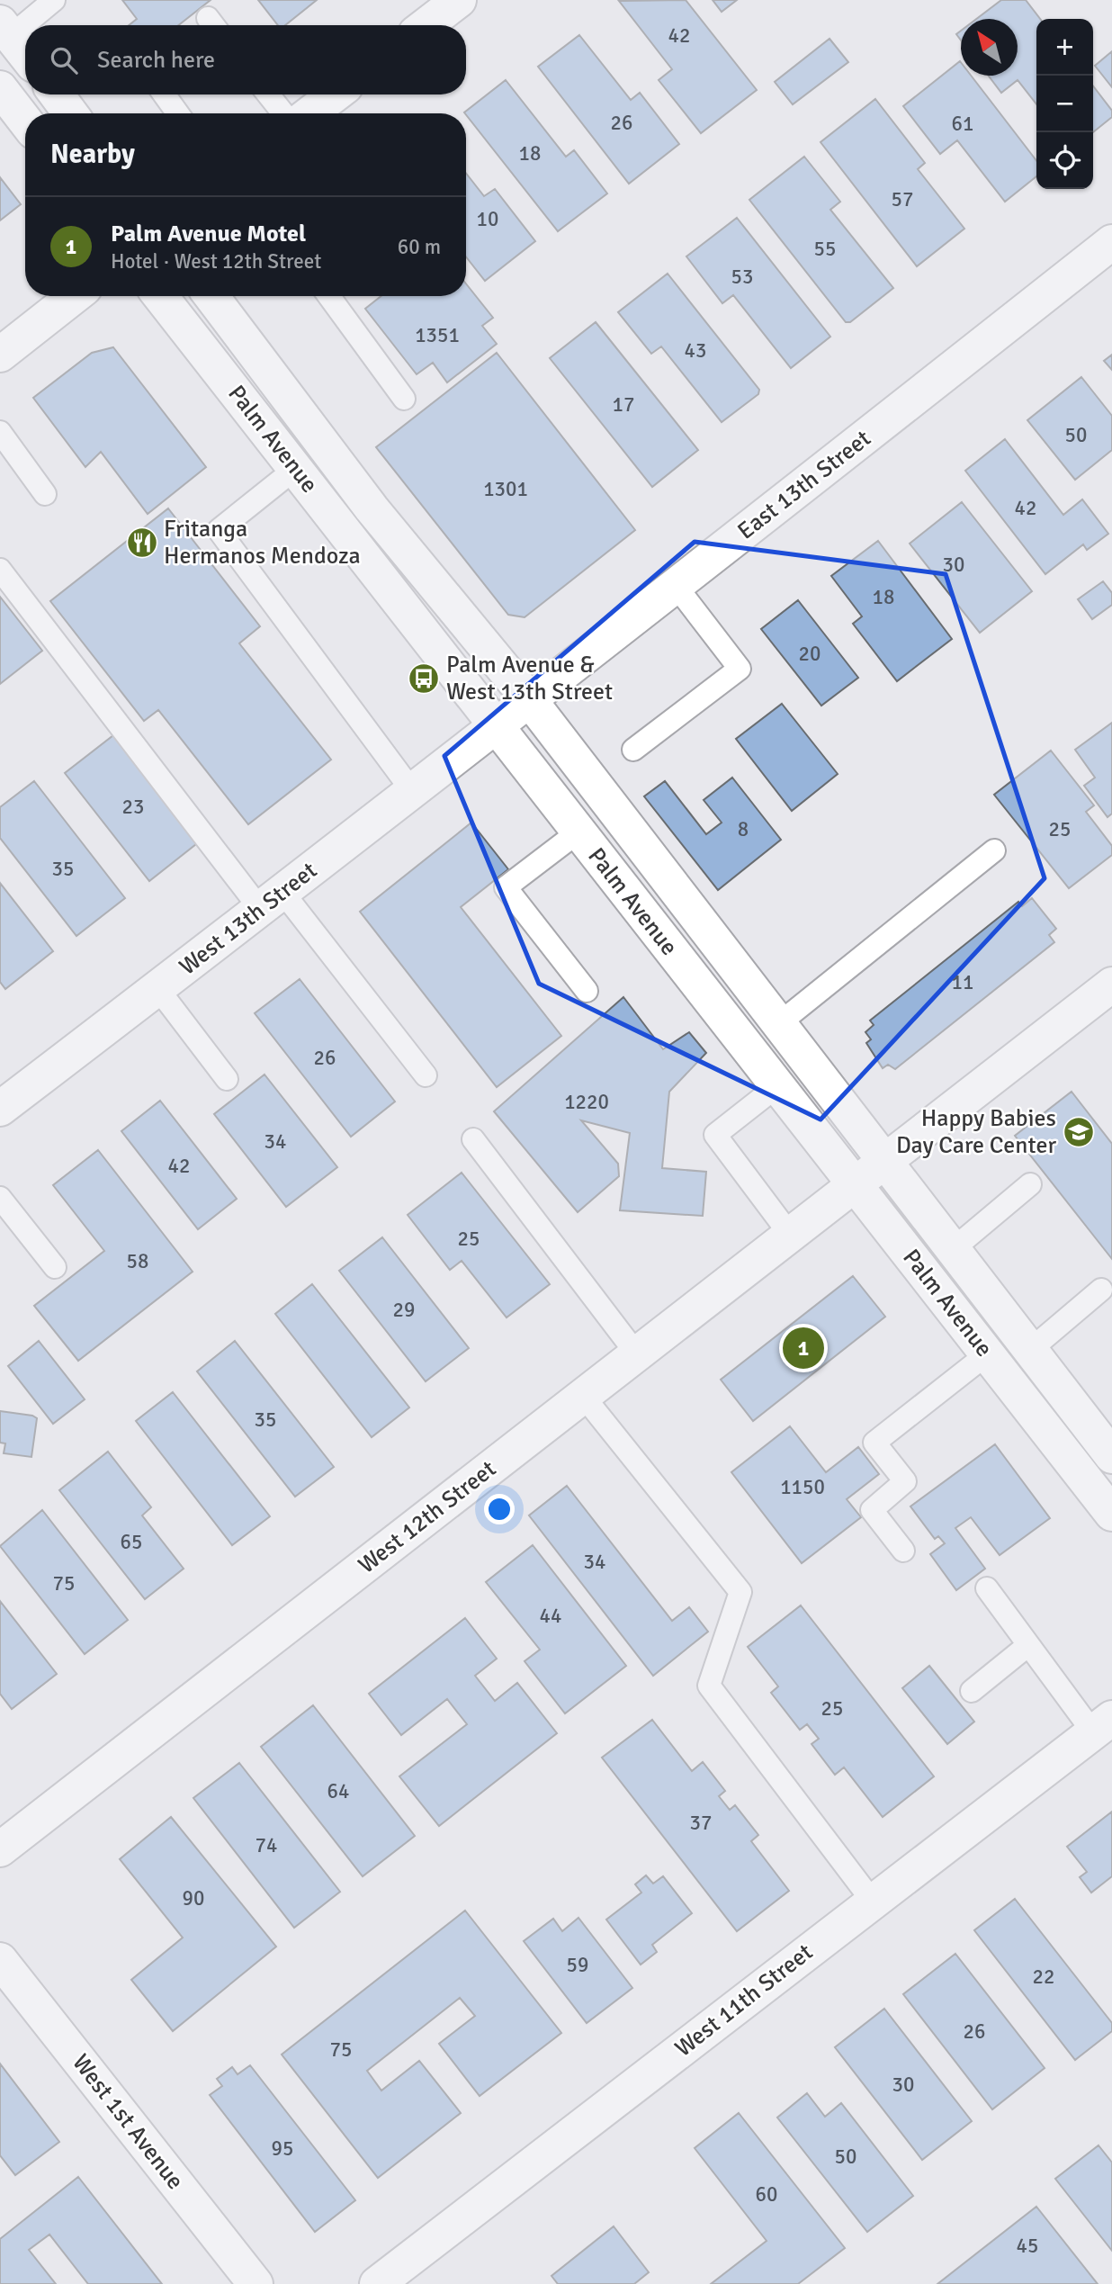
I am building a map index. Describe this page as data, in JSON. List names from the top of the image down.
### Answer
{
  "streets": {
    "street": [
      "Palm Avenue",
      "East 13th Street",
      "West 13th Street",
      "West 12th Street",
      "West 11th Street",
      "West 1st Avenue"
    ]
  },
  "crossings": [
    ["Palm Avenue", "East 13th Street"],
    ["Palm Avenue", "West 13th Street"],
    ["Palm Avenue", "West 12th Street"],
    ["East 13th Street", "West 13th Street"]
  ],
  "places": {
    "restaurant": ["Fritanga Hermanos Mendoza"],
    "bus stop": ["Palm Avenue & West 13th Street"],
    "school or university": ["Happy Babies Day Care Center"]
  },
  "house_numbers": [
    "42",
    "26",
    "61",
    "18",
    "57",
    "10",
    "55",
    "53",
    "1351",
    "43",
    "17",
    "50",
    "1301",
    "42",
    "30",
    "18",
    "20",
    "23",
    "8",
    "25",
    "35",
    "11",
    "26",
    "1220",
    "34",
    "42",
    "25",
    "58",
    "29",
    "35",
    "1150",
    "65",
    "34",
    "75",
    "44",
    "25",
    "64",
    "37",
    "74",
    "90",
    "59",
    "22",
    "26",
    "75",
    "30",
    "95",
    "50",
    "60",
    "45"
  ],
  "north": "top left",
  "page": {
    "map_buttons": ["+", "−"],
    "search": "Search here",
    "heading": "Nearby",
    "list": [
      {
        "mark": "1",
        "name": "Palm Avenue Motel",
        "note": "Hotel · West 12th Street",
        "value": "60 m"
      }
    ],
    "pins": "1"
  }
}
